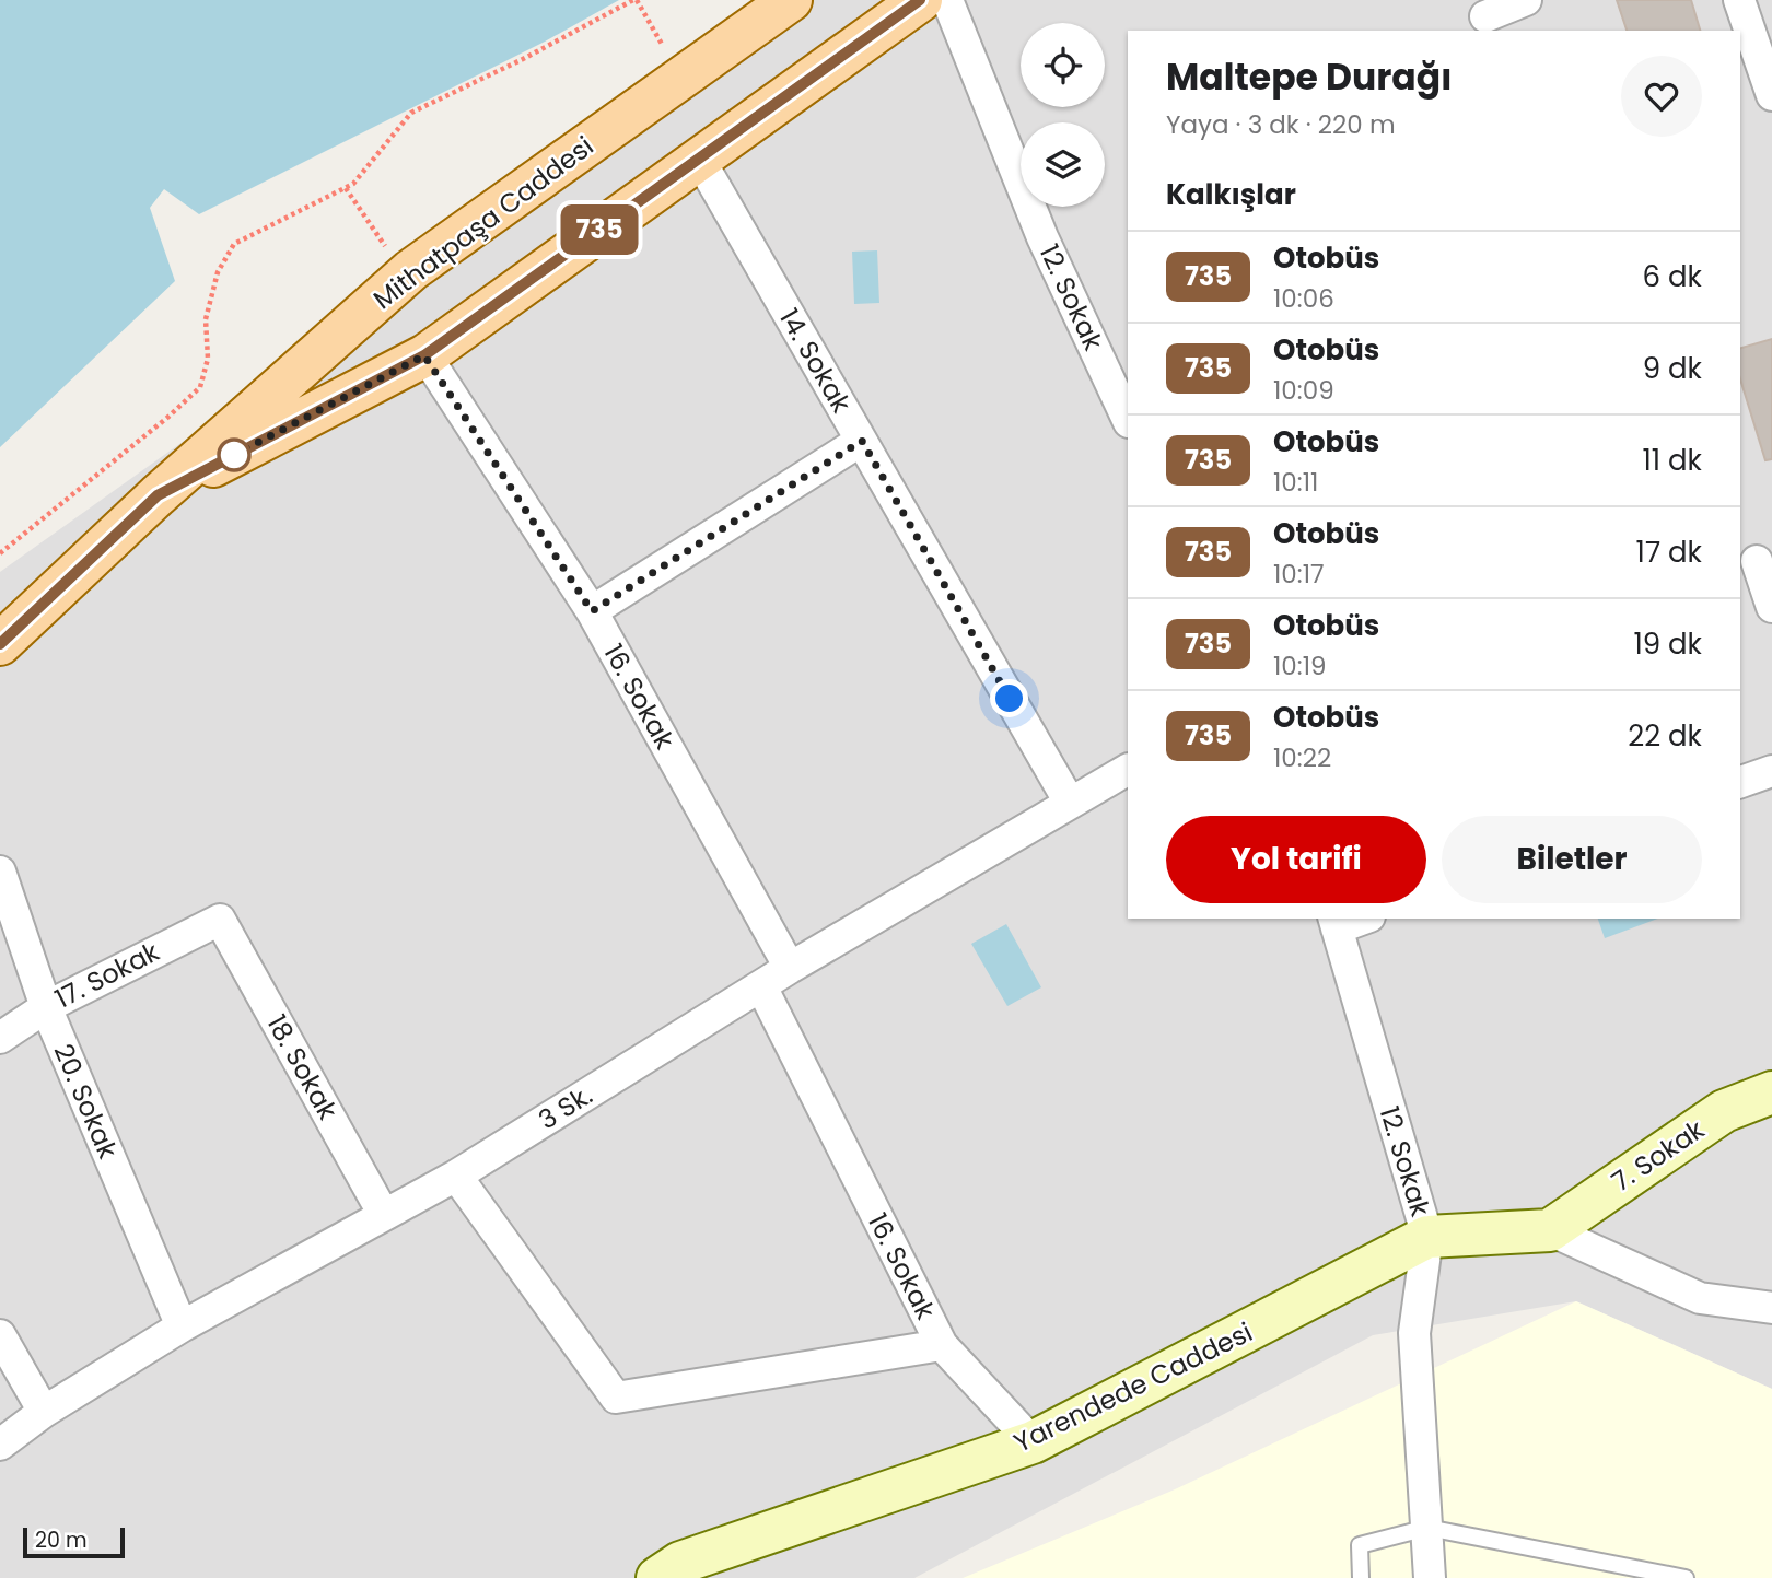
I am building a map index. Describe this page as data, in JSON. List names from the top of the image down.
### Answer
{
  "streets": {
    "main road": [
      "Mithatpaşa Caddesi",
      "12. Sokak",
      "7. Sokak",
      "Yarendede Caddesi"
    ],
    "street": [
      "14. Sokak",
      "16. Sokak",
      "17. Sokak",
      "18. Sokak",
      "20. Sokak",
      "3 Sk."
    ]
  },
  "crossings": [
    ["Mithatpaşa Caddesi", "14. Sokak"],
    ["Mithatpaşa Caddesi", "16. Sokak"],
    ["12. Sokak", "7. Sokak"],
    ["12. Sokak", "Yarendede Caddesi"],
    ["14. Sokak", "3 Sk."],
    ["16. Sokak", "3 Sk."],
    ["16. Sokak", "Yarendede Caddesi"],
    ["17. Sokak", "18. Sokak"],
    ["17. Sokak", "20. Sokak"],
    ["18. Sokak", "3 Sk."],
    ["20. Sokak", "3 Sk."]
  ],
  "lines": ["bus line 735"],
  "scale_bar": "20 m",
  "page": {
    "on_map": "735",
    "heading": [
      ["Maltepe Durağı", "Yaya · 3 dk · 220 m"],
      "Kalkışlar"
    ],
    "list": [
      {
        "mark": "735",
        "name": "Otobüs",
        "note": "10:06",
        "value": "6 dk"
      },
      {
        "mark": "735",
        "name": "Otobüs",
        "note": "10:09",
        "value": "9 dk"
      },
      {
        "mark": "735",
        "name": "Otobüs",
        "note": "10:11",
        "value": "11 dk"
      },
      {
        "mark": "735",
        "name": "Otobüs",
        "note": "10:17",
        "value": "17 dk"
      },
      {
        "mark": "735",
        "name": "Otobüs",
        "note": "10:19",
        "value": "19 dk"
      },
      {
        "mark": "735",
        "name": "Otobüs",
        "note": "10:22",
        "value": "22 dk"
      }
    ],
    "buttons": ["Yol tarifi", "Biletler"],
    "scale": "20 m"
  }
}
